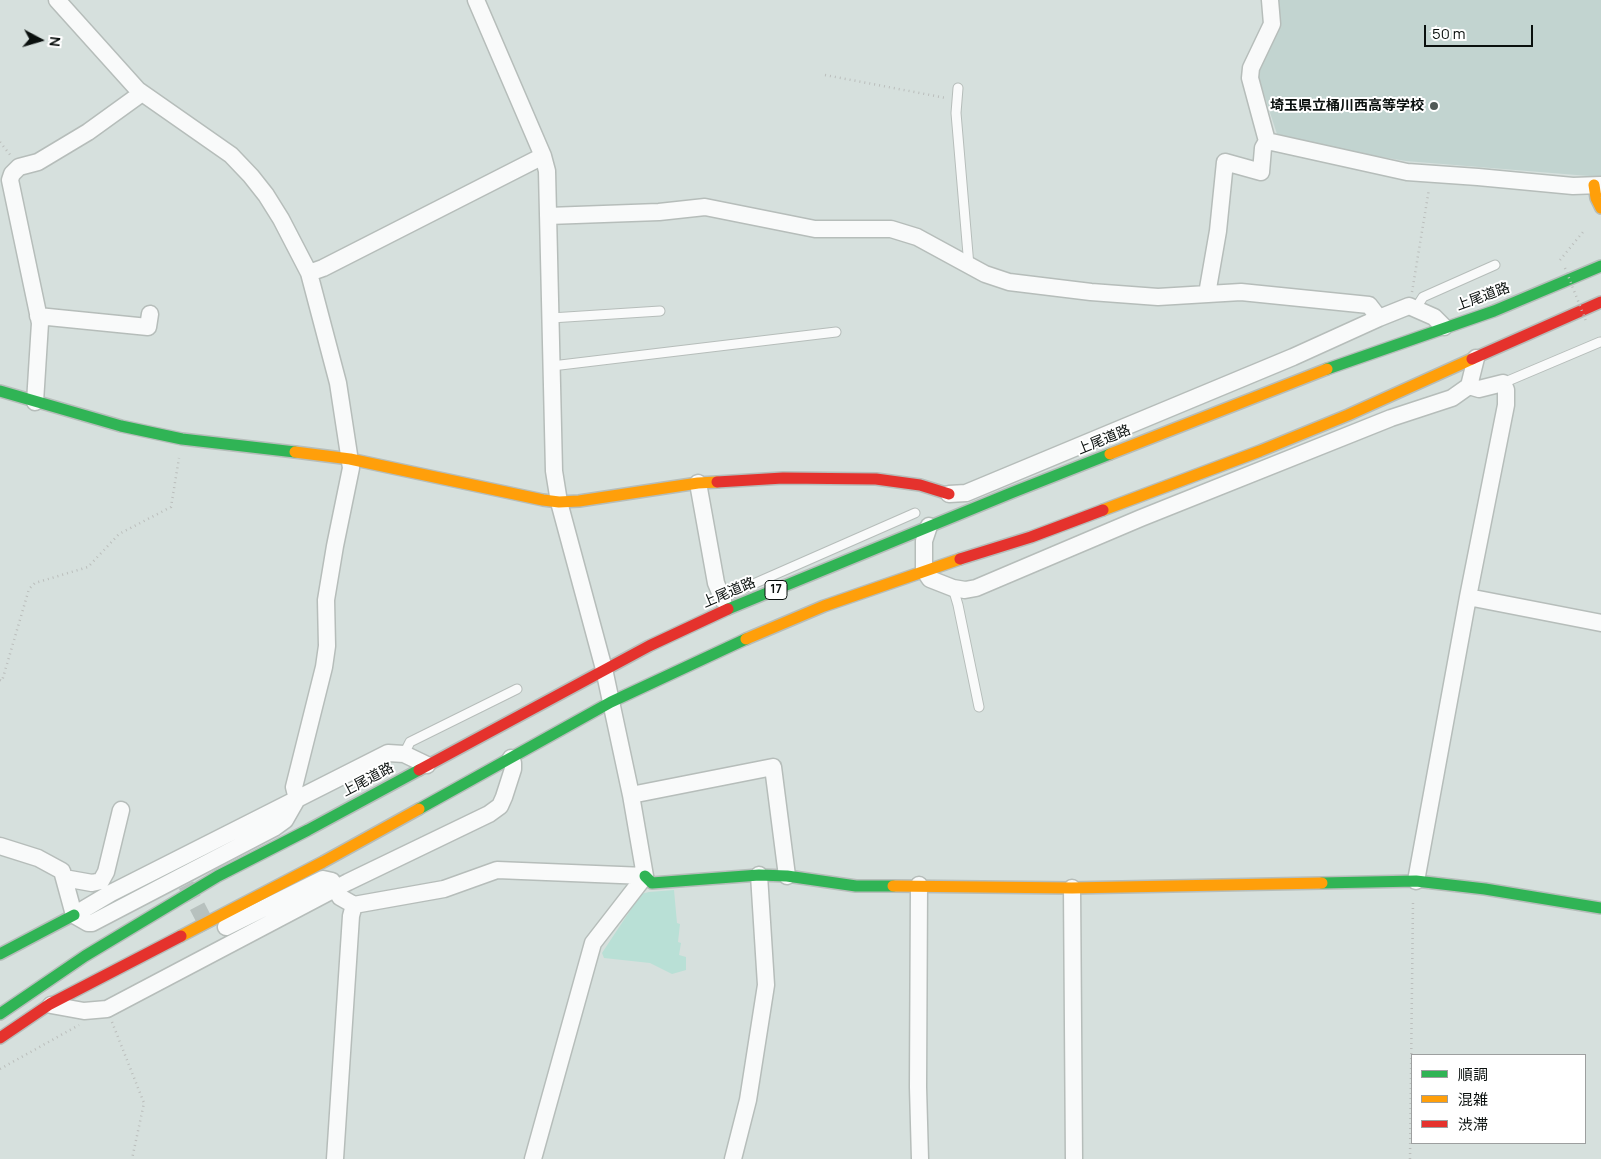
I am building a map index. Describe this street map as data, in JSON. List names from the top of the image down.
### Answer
{
  "streets": {
    "main road": ["上尾道路", "17"]
  },
  "places": ["埼玉県立桶川西高等学校"],
  "legend": ["順調", "混雑", "渋滞"],
  "scale_bar": "50 m",
  "north": "right"
}
